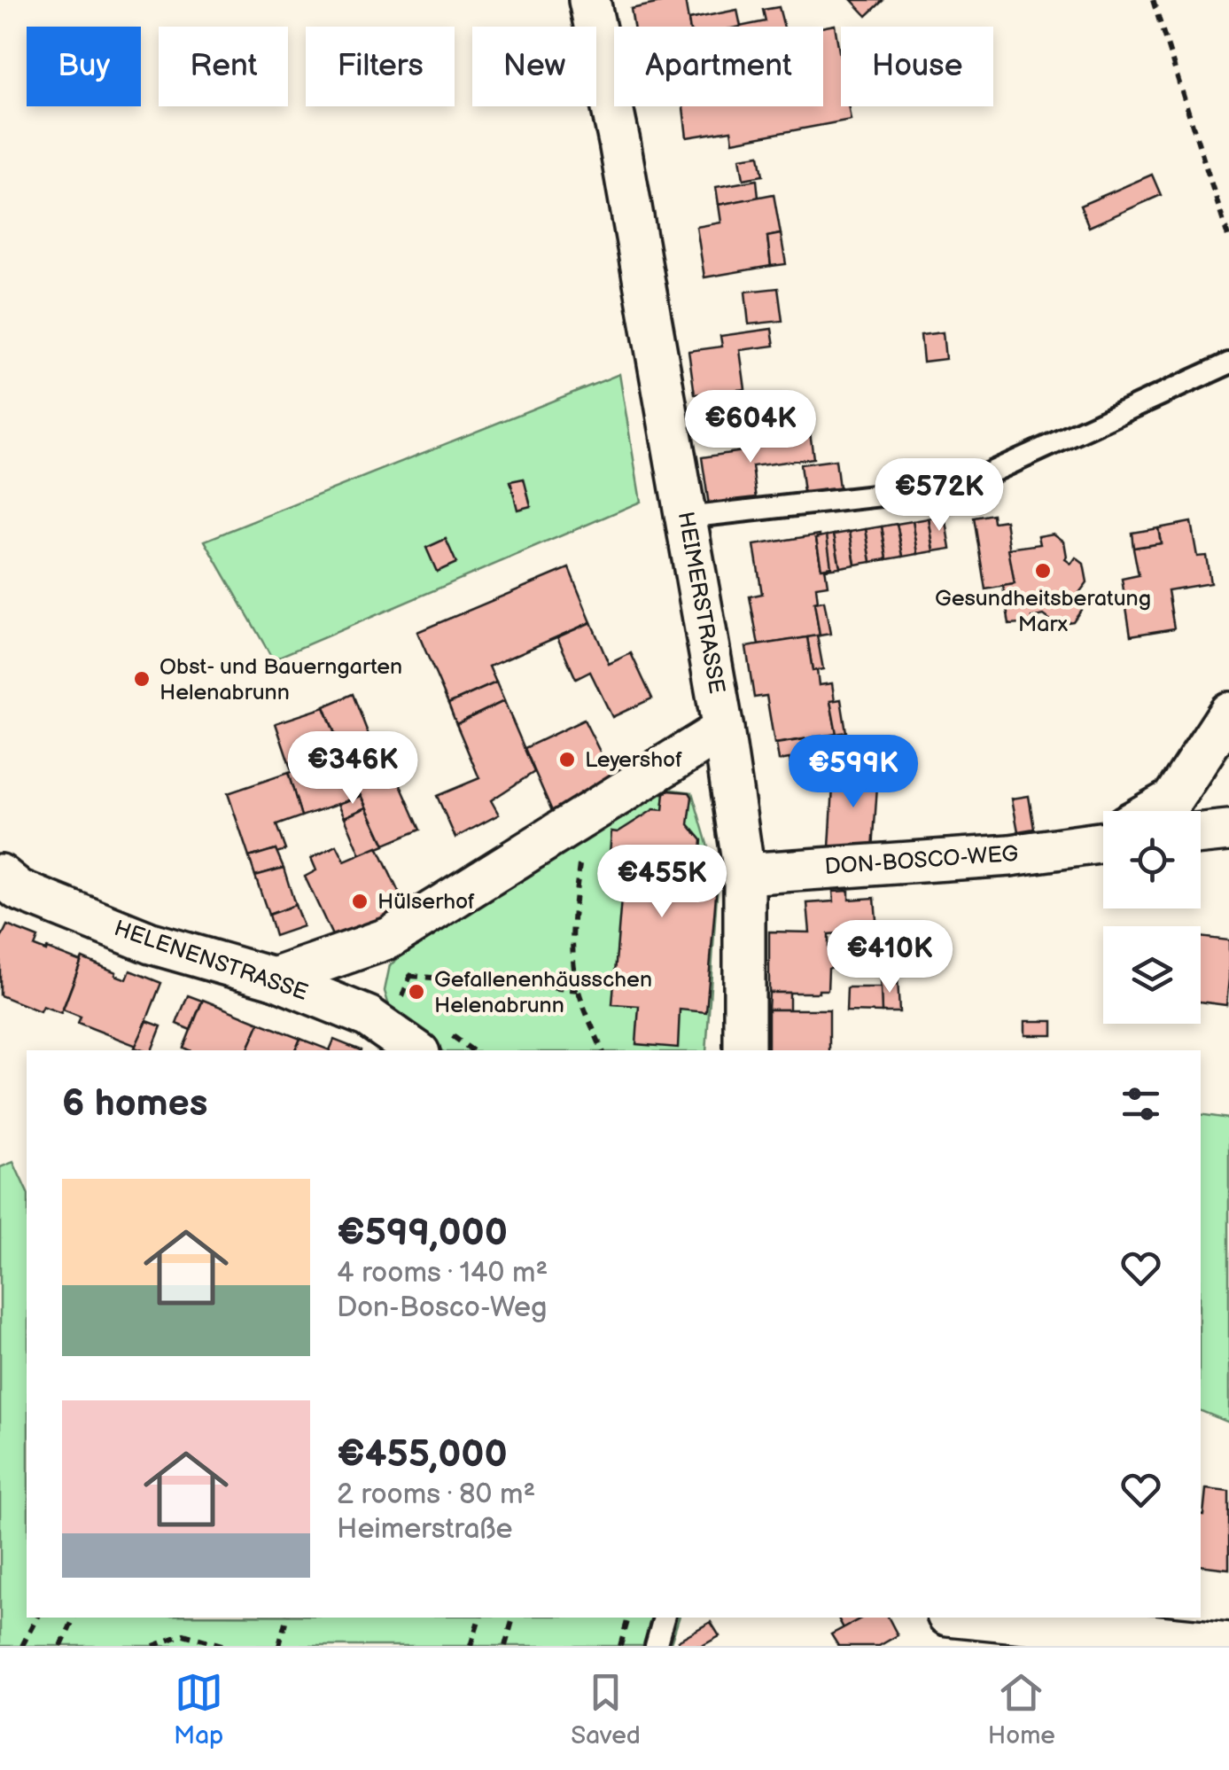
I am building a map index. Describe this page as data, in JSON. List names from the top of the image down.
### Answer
{
  "streets": {
    "street": ["HEIMERSTRASSE", "DON-BOSCO-WEG", "HELENENSTRASSE"]
  },
  "crossings": [
    ["HEIMERSTRASSE", "DON-BOSCO-WEG"]
  ],
  "places": [
    "Gesundheitsberatung Marx",
    "Obst- und Bauerngarten Helenabrunn",
    "Leyershof",
    "Hülserhof",
    "Gefallenenhäusschen Helenabrunn"
  ],
  "page": {
    "chip": [
      "Buy",
      "Rent",
      "Filters",
      "New",
      "Apartment",
      "House"
    ],
    "price": [
      "€604K",
      "€572K",
      "€346K",
      "€599K",
      "€455K",
      "€410K"
    ],
    "heading": "6 homes",
    "list": [
      {
        "name": "€599,000",
        "note": "4 rooms · 140 m² · Don-Bosco-Weg"
      },
      {
        "name": "€455,000",
        "note": "2 rooms · 80 m² · Heimerstraße"
      }
    ],
    "tabs": ["Map", "Saved", "Home"]
  }
}
